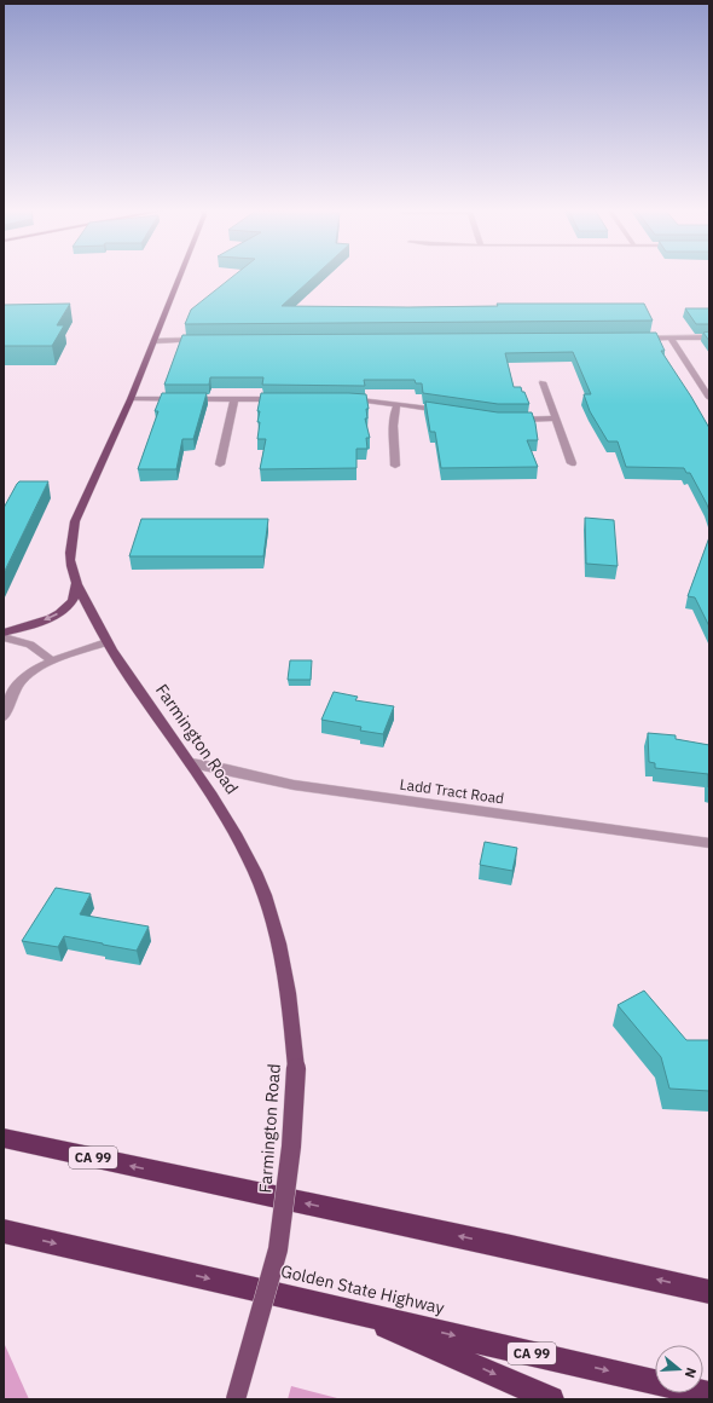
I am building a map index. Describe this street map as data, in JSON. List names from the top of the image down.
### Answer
{
  "streets": {
    "highway": ["CA 99", "Golden State Highway"],
    "main road": ["Farmington Road"],
    "street": ["Ladd Tract Road"]
  },
  "crossings": [
    ["Farmington Road", "Ladd Tract Road"]
  ],
  "north": "right"
}
